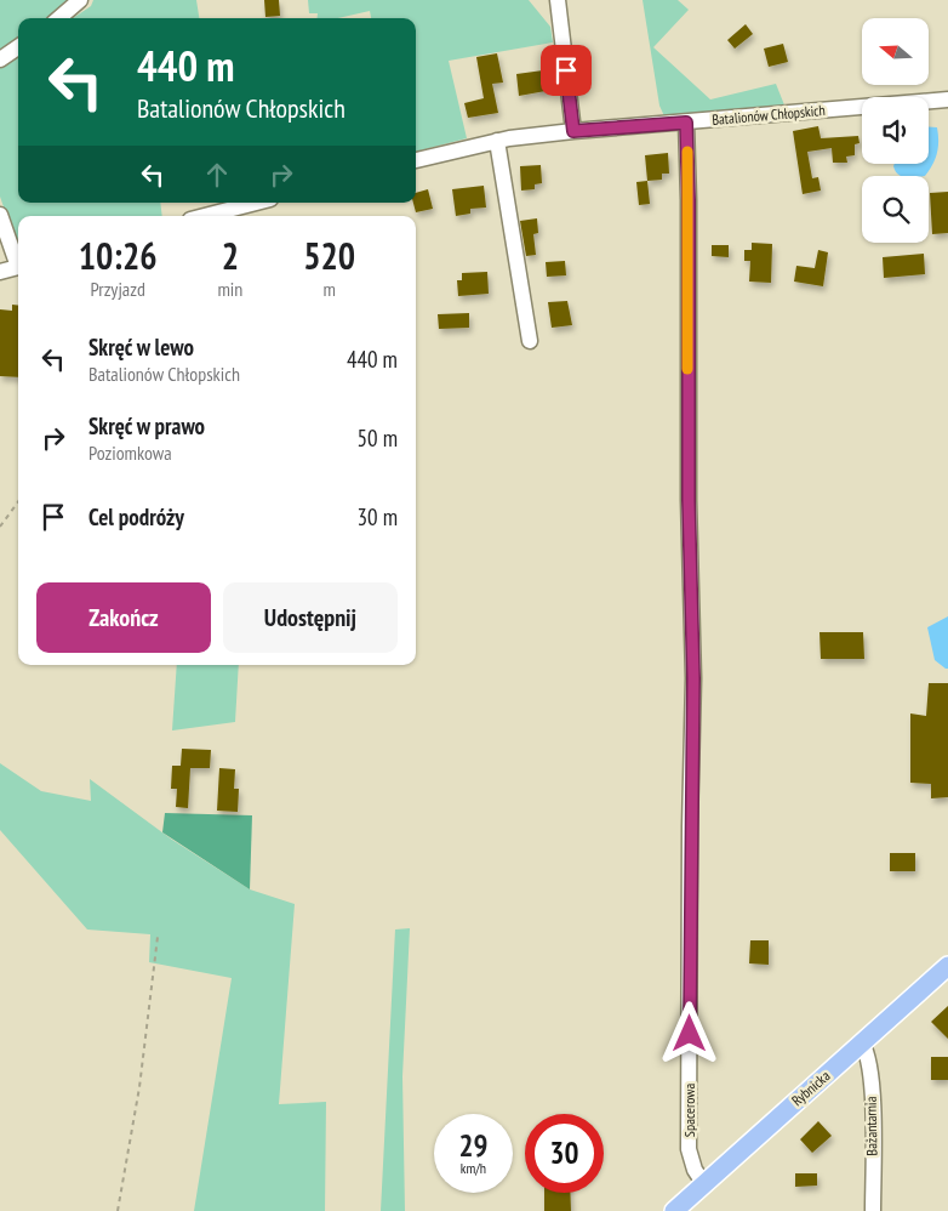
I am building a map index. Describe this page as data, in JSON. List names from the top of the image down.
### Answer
{
  "streets": {
    "main road": ["Rybnicka"],
    "street": ["Batalionów Chłopskich", "Spacerowa", "Bażantarnia"]
  },
  "crossings": [
    ["Batalionów Chłopskich", "Spacerowa"],
    ["Rybnicka", "Spacerowa"],
    ["Rybnicka", "Bażantarnia"]
  ],
  "north": "left",
  "page": {
    "turn": ["440 m", "Batalionów Chłopskich"],
    "eta": [
      "10:26",
      "Przyjazd",
      "2",
      "min",
      "520",
      "m"
    ],
    "list": [
      {
        "name": "Skręć w lewo",
        "note": "Batalionów Chłopskich",
        "value": "440 m"
      },
      {
        "name": "Skręć w prawo",
        "note": "Poziomkowa",
        "value": "50 m"
      },
      {
        "name": "Cel podróży",
        "value": "30 m"
      }
    ],
    "buttons": ["Zakończ", "Udostępnij"],
    "speed": "29 km/h",
    "limit": "30"
  }
}
